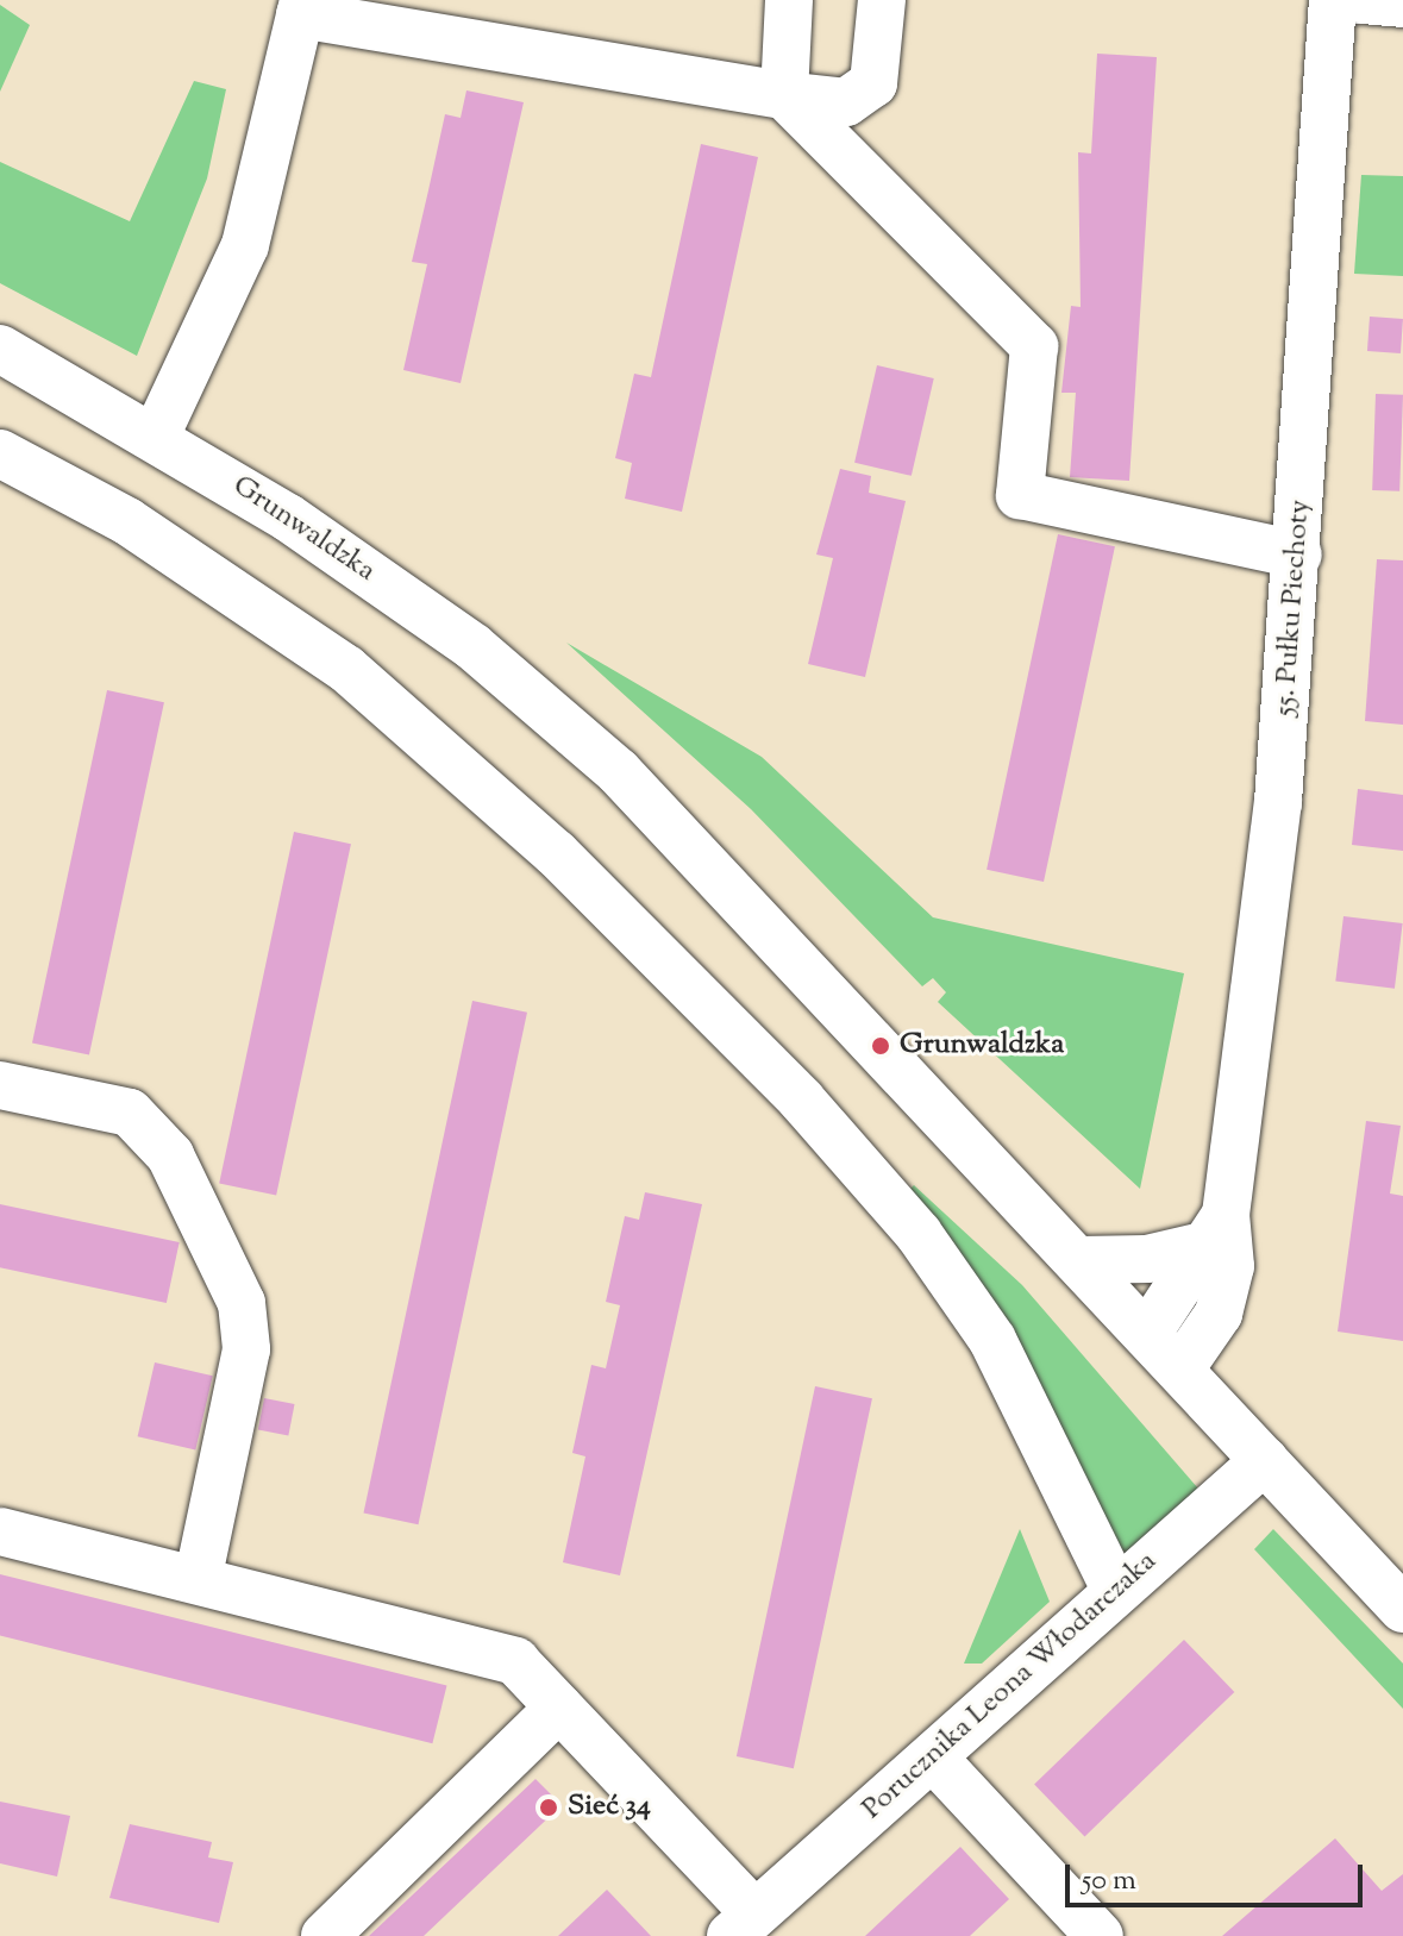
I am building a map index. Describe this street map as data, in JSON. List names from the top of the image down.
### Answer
{
  "streets": {
    "street": ["Grunwaldzka", "55. Pułku Piechoty", "Porucznika Leona Włodarczaka"]
  },
  "crossings": [
    ["Grunwaldzka", "55. Pułku Piechoty"],
    ["Grunwaldzka", "Porucznika Leona Włodarczaka"]
  ],
  "places": ["Grunwaldzka", "Sieć 34"],
  "scale_bar": "50 m"
}
